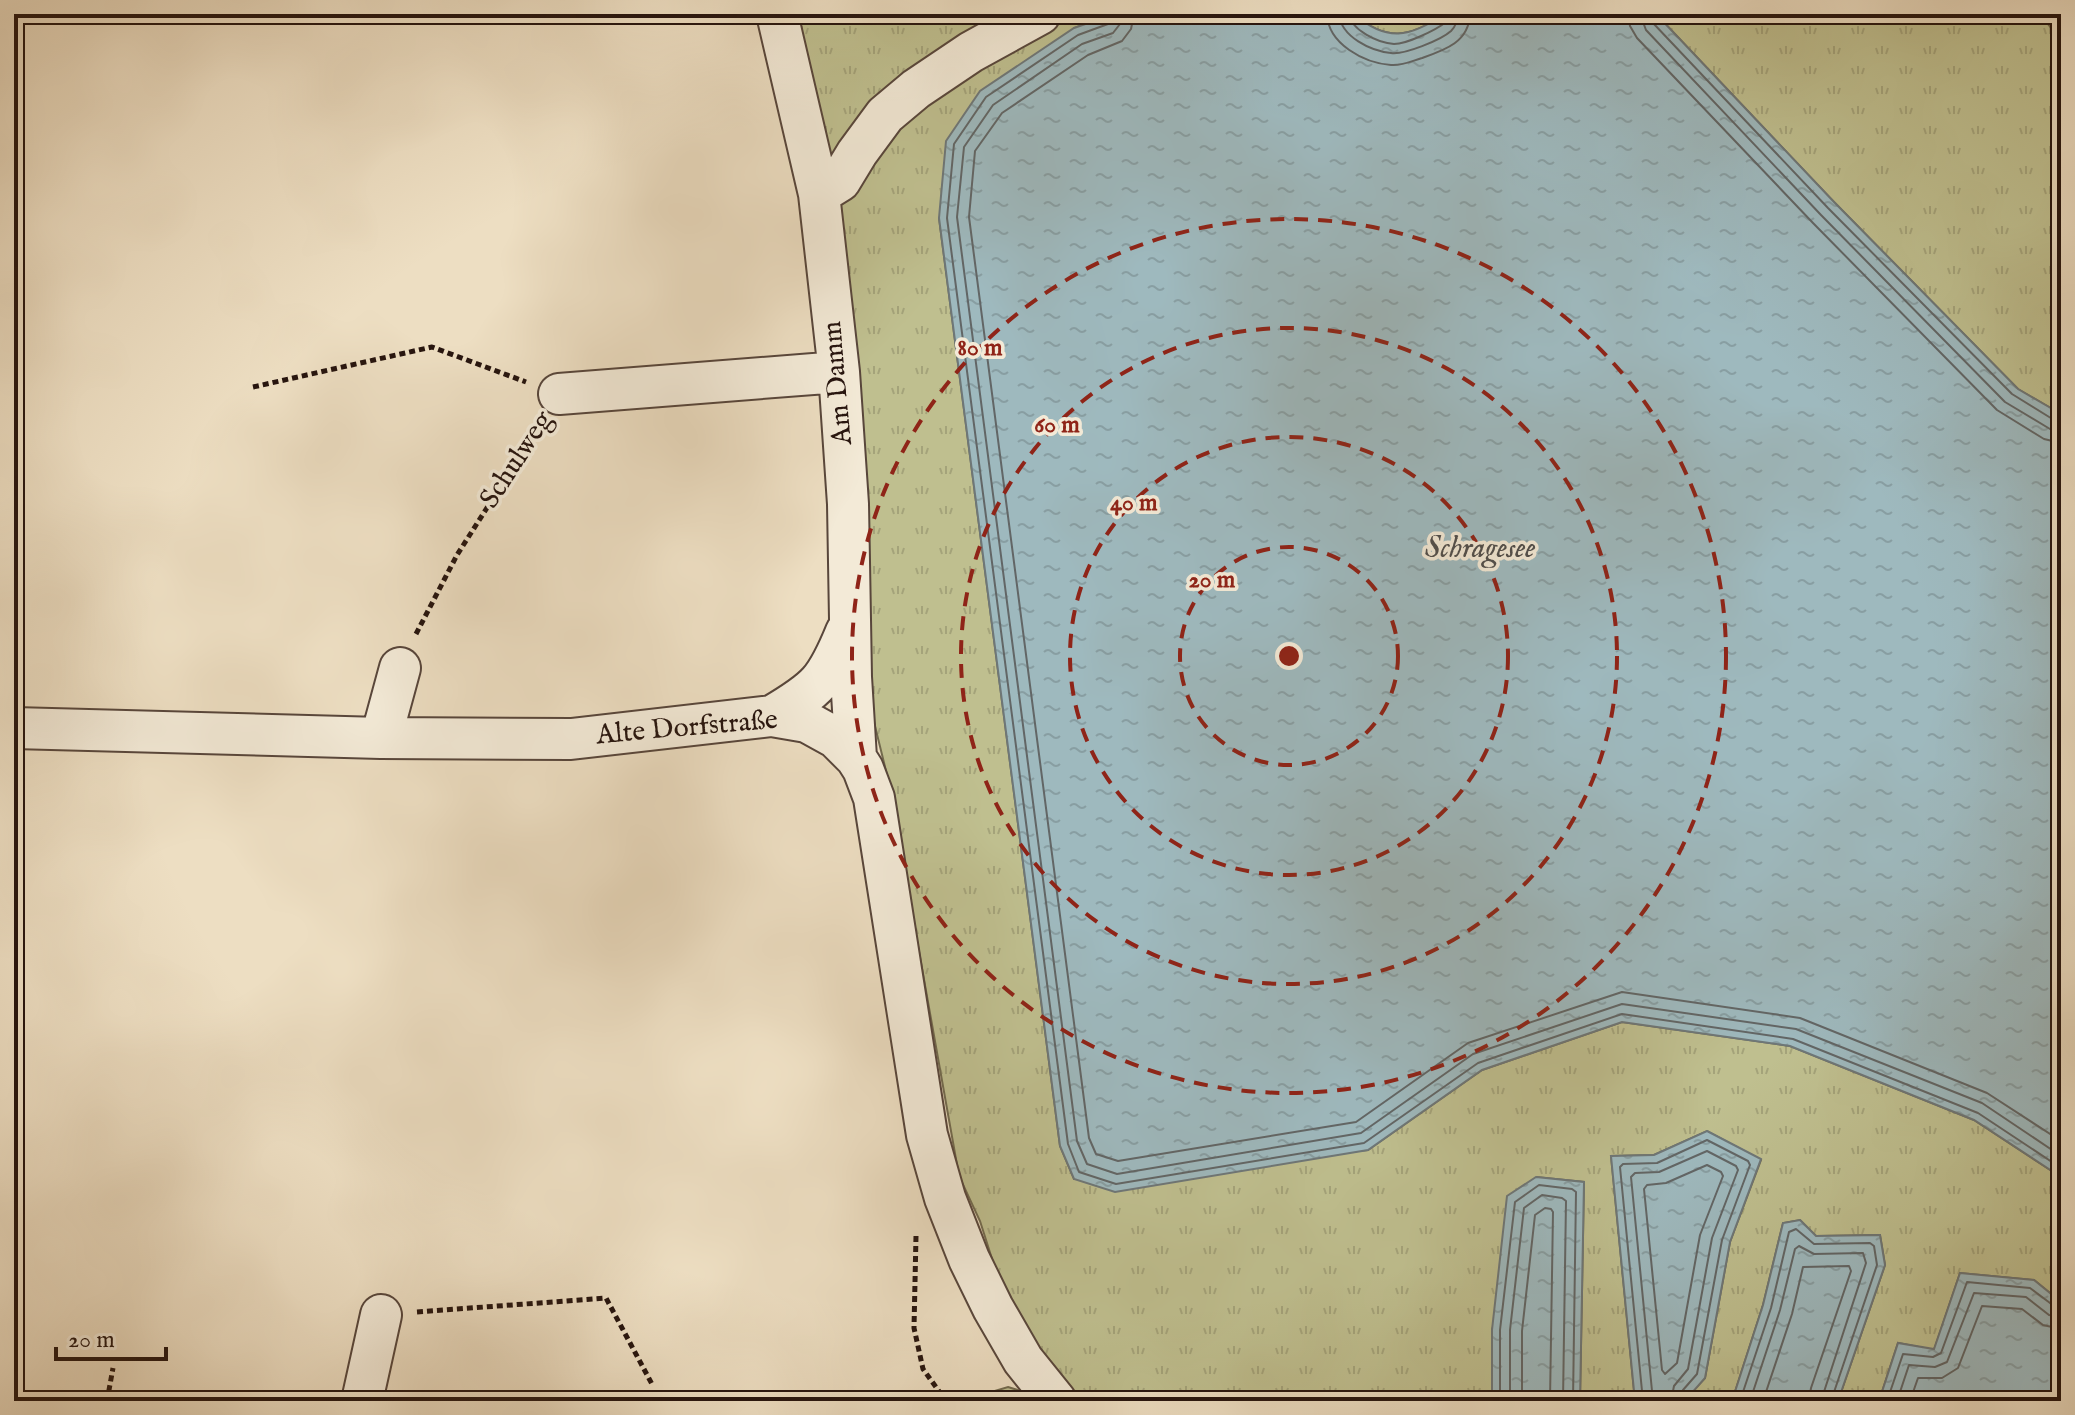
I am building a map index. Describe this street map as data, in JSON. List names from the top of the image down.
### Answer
{
  "streets": {
    "street": ["Am Damm", "Schulweg", "Alte Dorfstraße"]
  },
  "crossings": [
    ["Am Damm", "Schulweg"],
    ["Am Damm", "Alte Dorfstraße"]
  ],
  "water": ["Schragesee"],
  "scale_bar": "20 m",
  "rings": [
    "80 m",
    "60 m",
    "40 m",
    "20 m"
  ]
}
